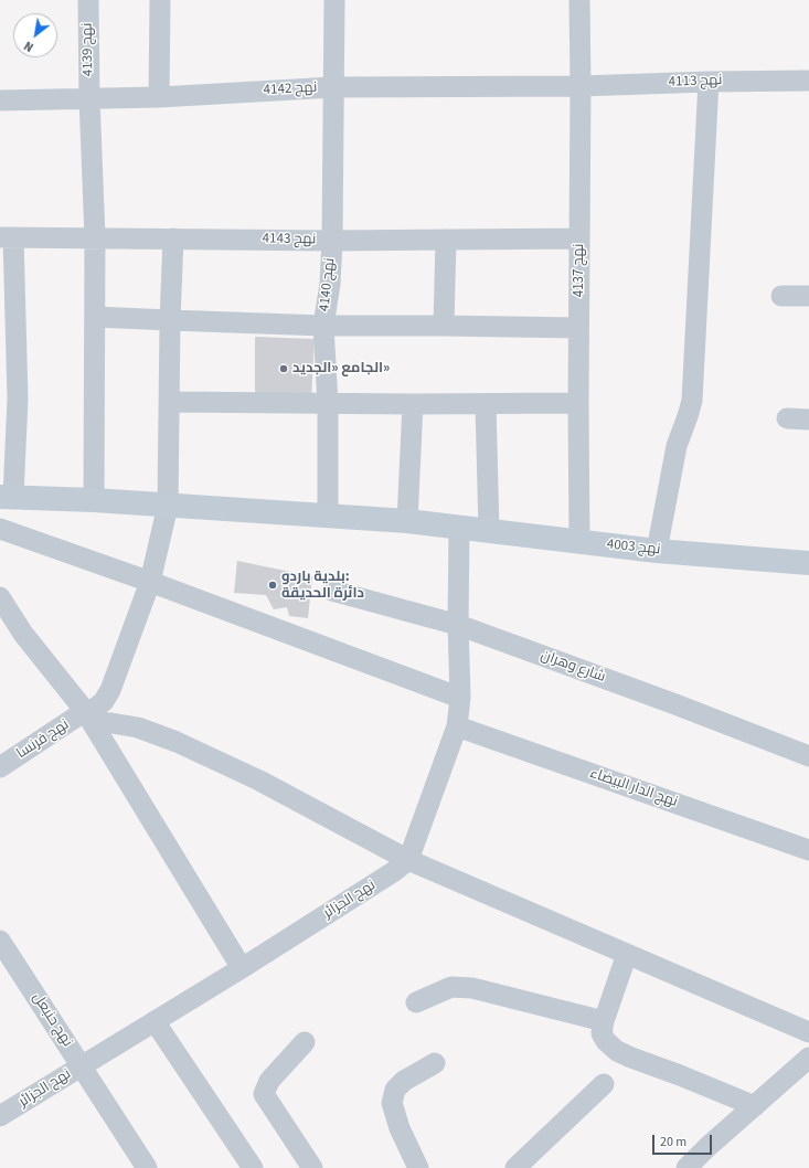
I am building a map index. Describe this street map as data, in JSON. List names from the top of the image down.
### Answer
{
  "streets": {
    "street": [
      "نهج 4139",
      "نهج 4113",
      "نهج 4142",
      "نهج 4143",
      "نهج 4137",
      "نهج 4140",
      "نهج 4003",
      "شارع وهران",
      "نهج فرنسا",
      "نهج الدار البيضاء",
      "نهج الجزائر",
      "نهج حنبعل"
    ]
  },
  "crossings": [
    ["نهج 4139", "نهج 4142"],
    ["نهج 4139", "نهج 4143"],
    ["نهج 4139", "نهج 4003"],
    ["نهج 4113", "نهج 4142"],
    ["نهج 4113", "نهج 4137"],
    ["نهج 4142", "نهج 4137"],
    ["نهج 4142", "نهج 4140"],
    ["نهج 4143", "نهج 4137"],
    ["نهج 4143", "نهج 4140"],
    ["نهج 4143", "نهج فرنسا"],
    ["نهج 4137", "نهج 4003"],
    ["نهج 4140", "نهج 4003"],
    ["نهج 4003", "نهج فرنسا"],
    ["نهج الجزائر", "نهج حنبعل"]
  ],
  "places": ["الجامع «الجديد»", "بلدية باردو: دائرة الحديقة"],
  "scale_bar": "20 m",
  "north": "bottom left"
}
